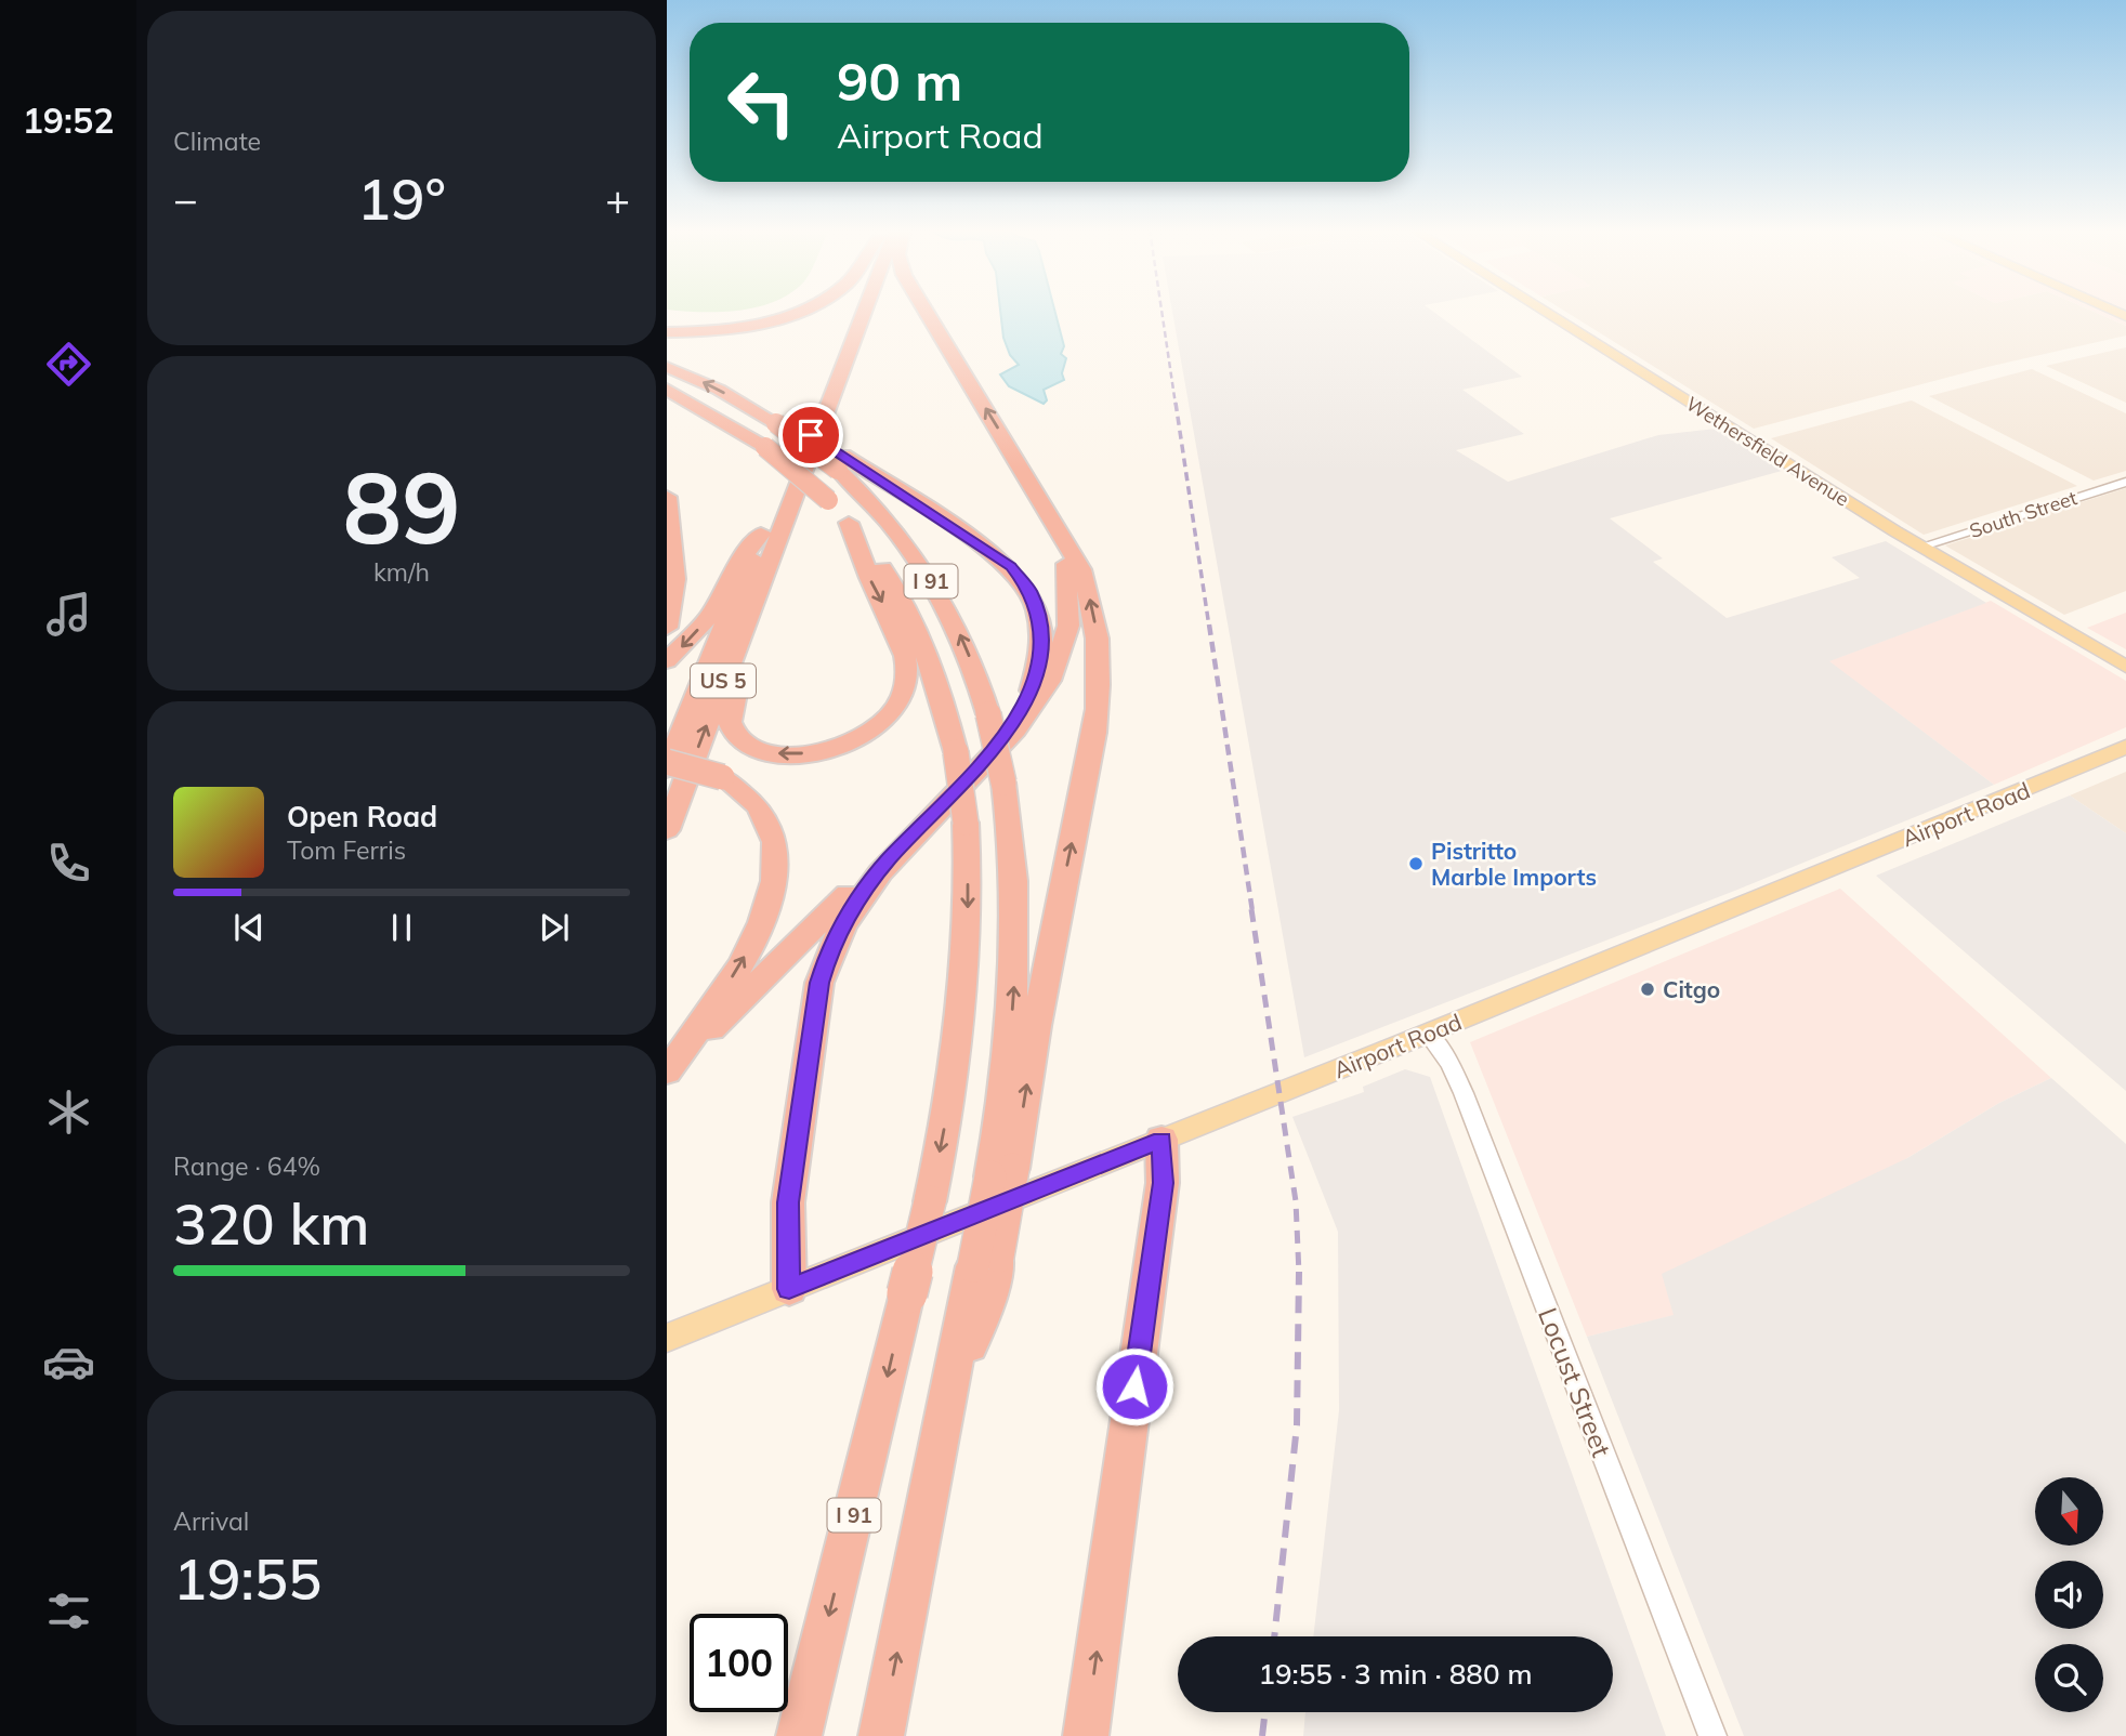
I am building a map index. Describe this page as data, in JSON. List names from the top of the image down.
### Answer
{
  "streets": {
    "highway": ["I 91", "US 5"],
    "main road": ["Wethersfield Avenue", "Airport Road"],
    "street": ["South Street", "Locust Street"]
  },
  "crossings": [
    ["Wethersfield Avenue", "South Street"],
    ["Airport Road", "Locust Street"]
  ],
  "places": ["Pistritto Marble Imports", "Citgo"],
  "north": "bottom",
  "page": {
    "tabs": "19:52",
    "tile": [
      "Climate",
      ["89", "km/h"],
      ["Range · 64%", "320 km"],
      ["Arrival", "19:55"]
    ],
    "turn": ["90 m", "Airport Road"],
    "heat": ["−", "19°", "+"],
    "song": ["Open Road", "Tom Ferris"],
    "limit": "100",
    "trip": "19:55 · 3 min · 880 m"
  }
}
